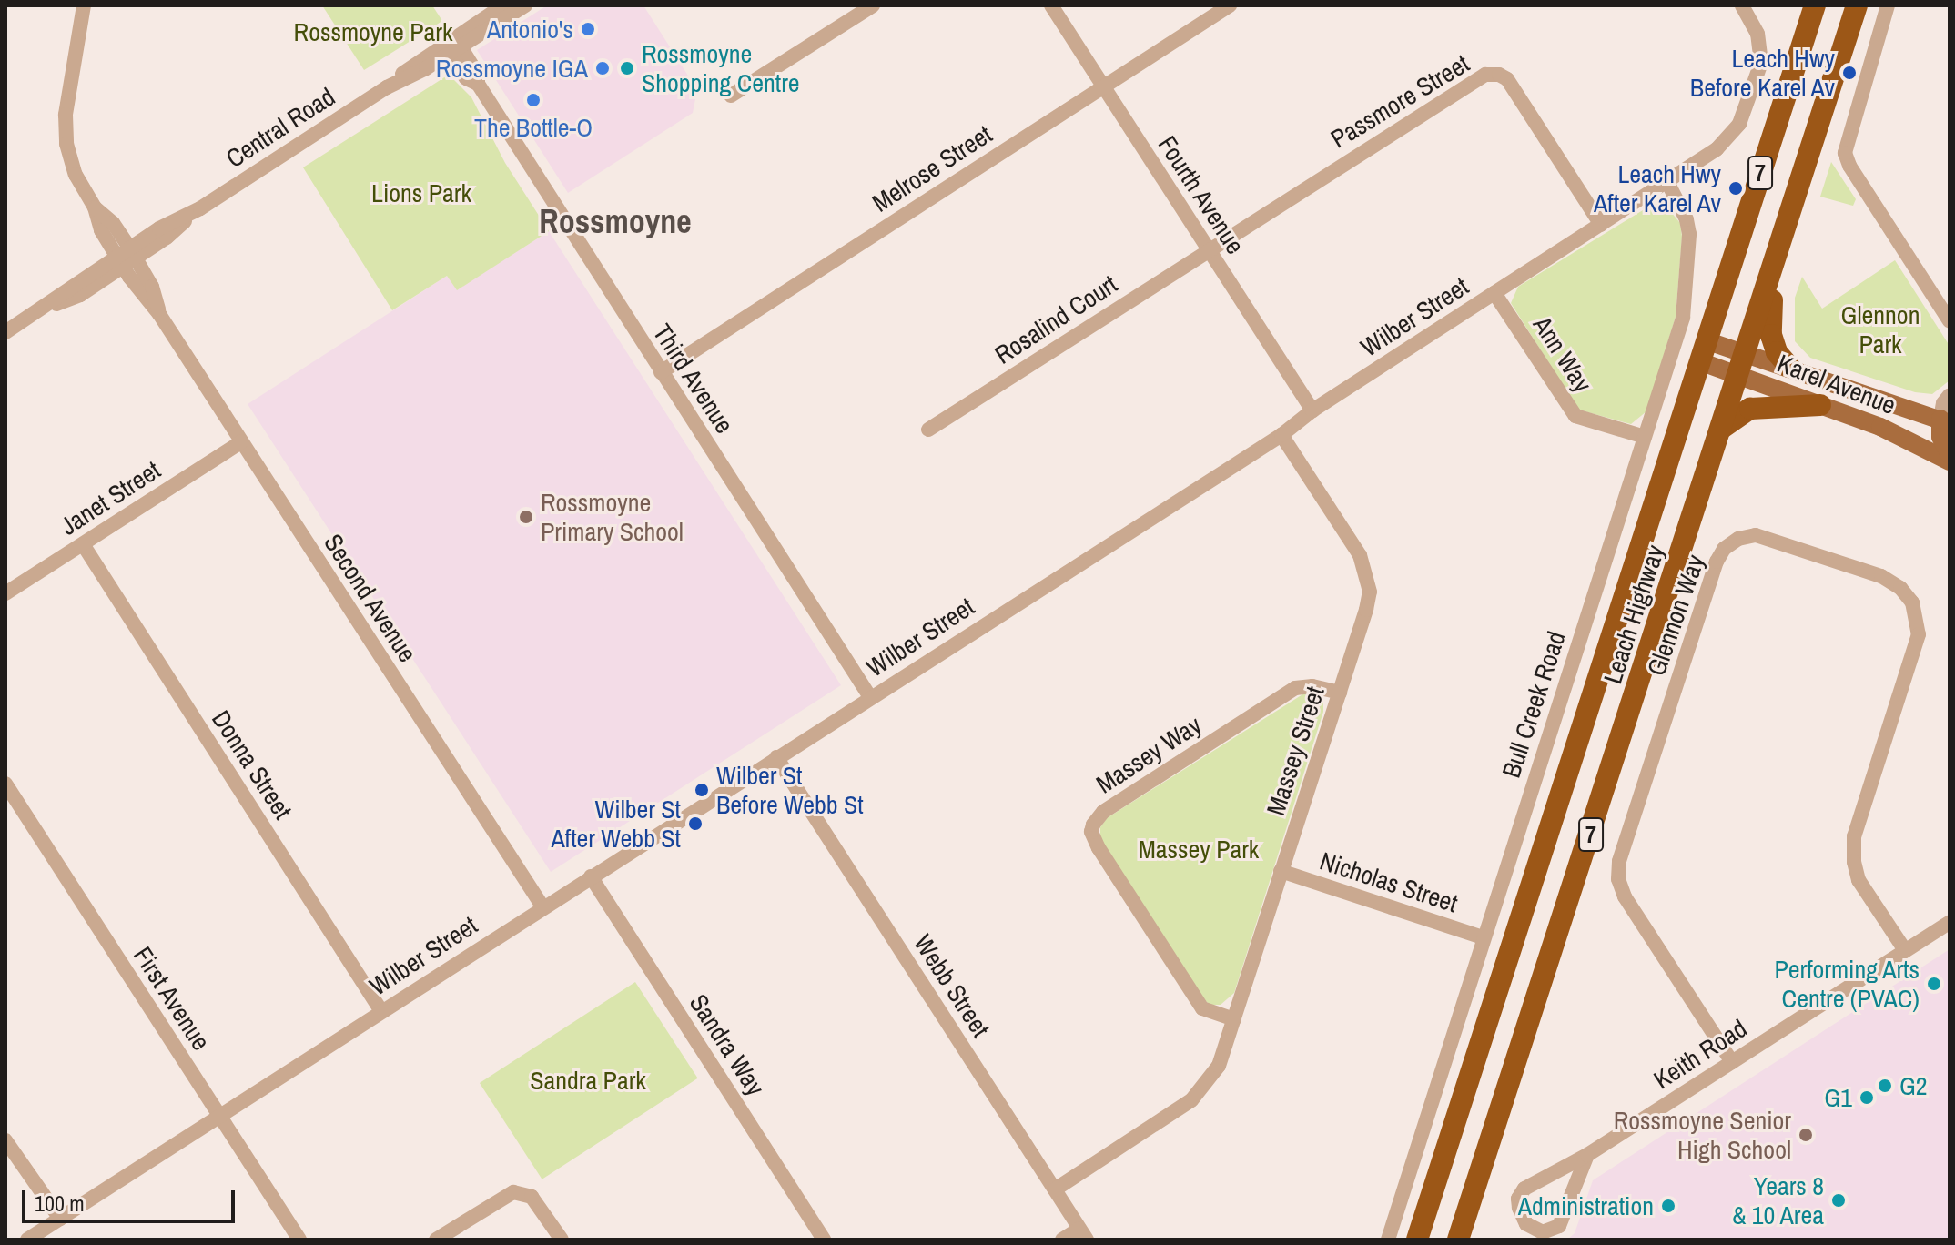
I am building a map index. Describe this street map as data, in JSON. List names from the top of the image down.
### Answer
{
  "streets": {
    "highway": ["7", "Leach Highway"],
    "main road": ["Karel Avenue"],
    "street": [
      "Passmore Street",
      "Central Road",
      "Melrose Street",
      "Fourth Avenue",
      "Wilber Street",
      "Rosalind Court",
      "Ann Way",
      "Third Avenue",
      "Janet Street",
      "Second Avenue",
      "Glennon Way",
      "Bull Creek Road",
      "Massey Street",
      "Massey Way",
      "Donna Street",
      "Nicholas Street",
      "Webb Street",
      "First Avenue",
      "Sandra Way",
      "Keith Road"
    ]
  },
  "crossings": [
    ["Passmore Street", "Fourth Avenue"],
    ["Passmore Street", "Wilber Street"],
    ["Passmore Street", "Rosalind Court"],
    ["Central Road", "Third Avenue"],
    ["Central Road", "Second Avenue"],
    ["Melrose Street", "Fourth Avenue"],
    ["Melrose Street", "Third Avenue"],
    ["Fourth Avenue", "Wilber Street"],
    ["Fourth Avenue", "Rosalind Court"],
    ["Wilber Street", "Ann Way"],
    ["Wilber Street", "Third Avenue"],
    ["Wilber Street", "Second Avenue"],
    ["Wilber Street", "Bull Creek Road"],
    ["Wilber Street", "Massey Street"],
    ["Wilber Street", "Donna Street"],
    ["Wilber Street", "Webb Street"],
    ["Wilber Street", "First Avenue"],
    ["Wilber Street", "Sandra Way"],
    ["Ann Way", "Bull Creek Road"],
    ["Karel Avenue", "Leach Highway"],
    ["Janet Street", "Second Avenue"],
    ["Janet Street", "Donna Street"],
    ["Glennon Way", "Keith Road"],
    ["Bull Creek Road", "Nicholas Street"],
    ["Massey Street", "Massey Way"],
    ["Massey Street", "Nicholas Street"],
    ["Massey Street", "Webb Street"]
  ],
  "districts": ["Rossmoyne"],
  "parks": [
    "Rossmoyne Park",
    "Lions Park",
    "Glennon Park",
    "Massey Park",
    "Sandra Park"
  ],
  "places": [
    "Antonio's",
    "Rossmoyne IGA",
    "Rossmoyne Shopping Centre",
    "Leach Hwy Before Karel Av",
    "The Bottle-O",
    "Leach Hwy After Karel Av",
    "Rossmoyne Primary School",
    "Wilber St Before Webb St",
    "Wilber St After Webb St",
    "Performing Arts Centre (PVAC)",
    "G2",
    "G1",
    "Rossmoyne Senior High School",
    "Years 8 & 10 Area",
    "Administration"
  ],
  "scale_bar": "100 m"
}
